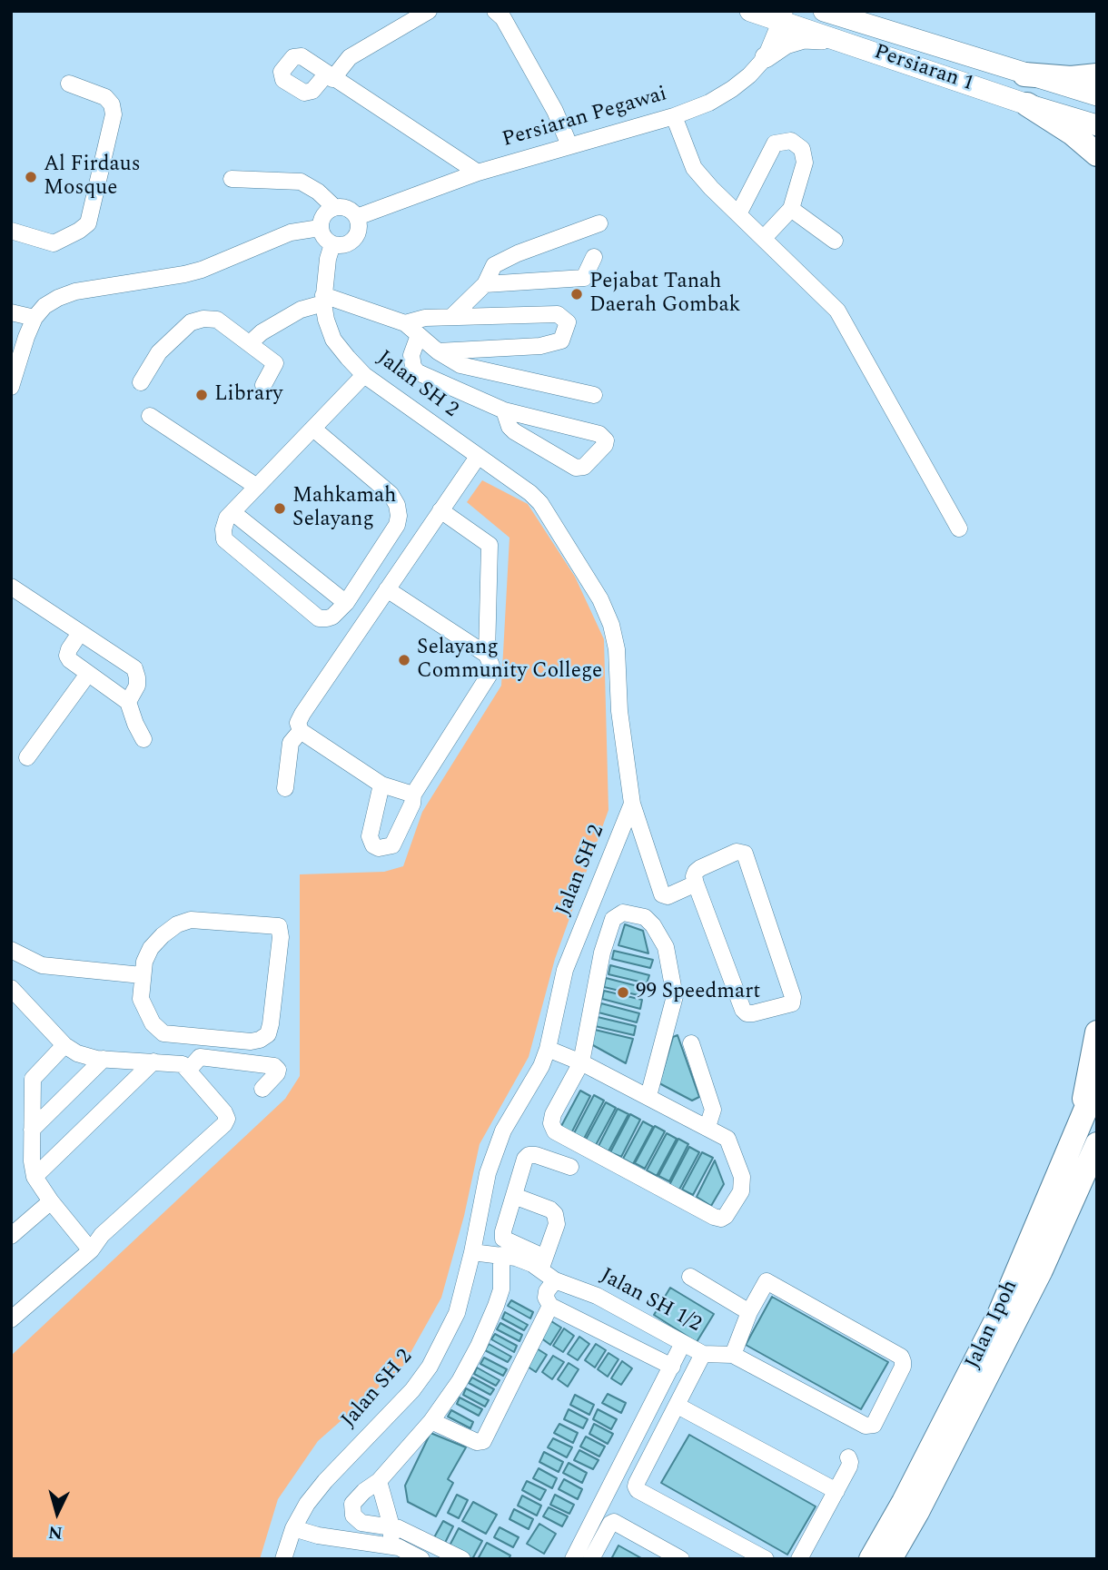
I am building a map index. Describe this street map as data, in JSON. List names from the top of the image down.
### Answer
{
  "streets": {
    "highway": ["Jalan Ipoh"],
    "main road": ["Persiaran 1"],
    "street": ["Persiaran Pegawai", "Jalan SH 2", "Jalan SH 1/2"]
  },
  "crossings": [
    ["Persiaran 1", "Persiaran Pegawai"],
    ["Persiaran Pegawai", "Jalan SH 2"],
    ["Jalan SH 2", "Jalan SH 1/2"]
  ],
  "places": [
    "Al Firdaus Mosque",
    "Pejabat Tanah Daerah Gombak",
    "Library",
    "Mahkamah Selayang",
    "Selayang Community College",
    "99 Speedmart"
  ],
  "north": "bottom"
}
